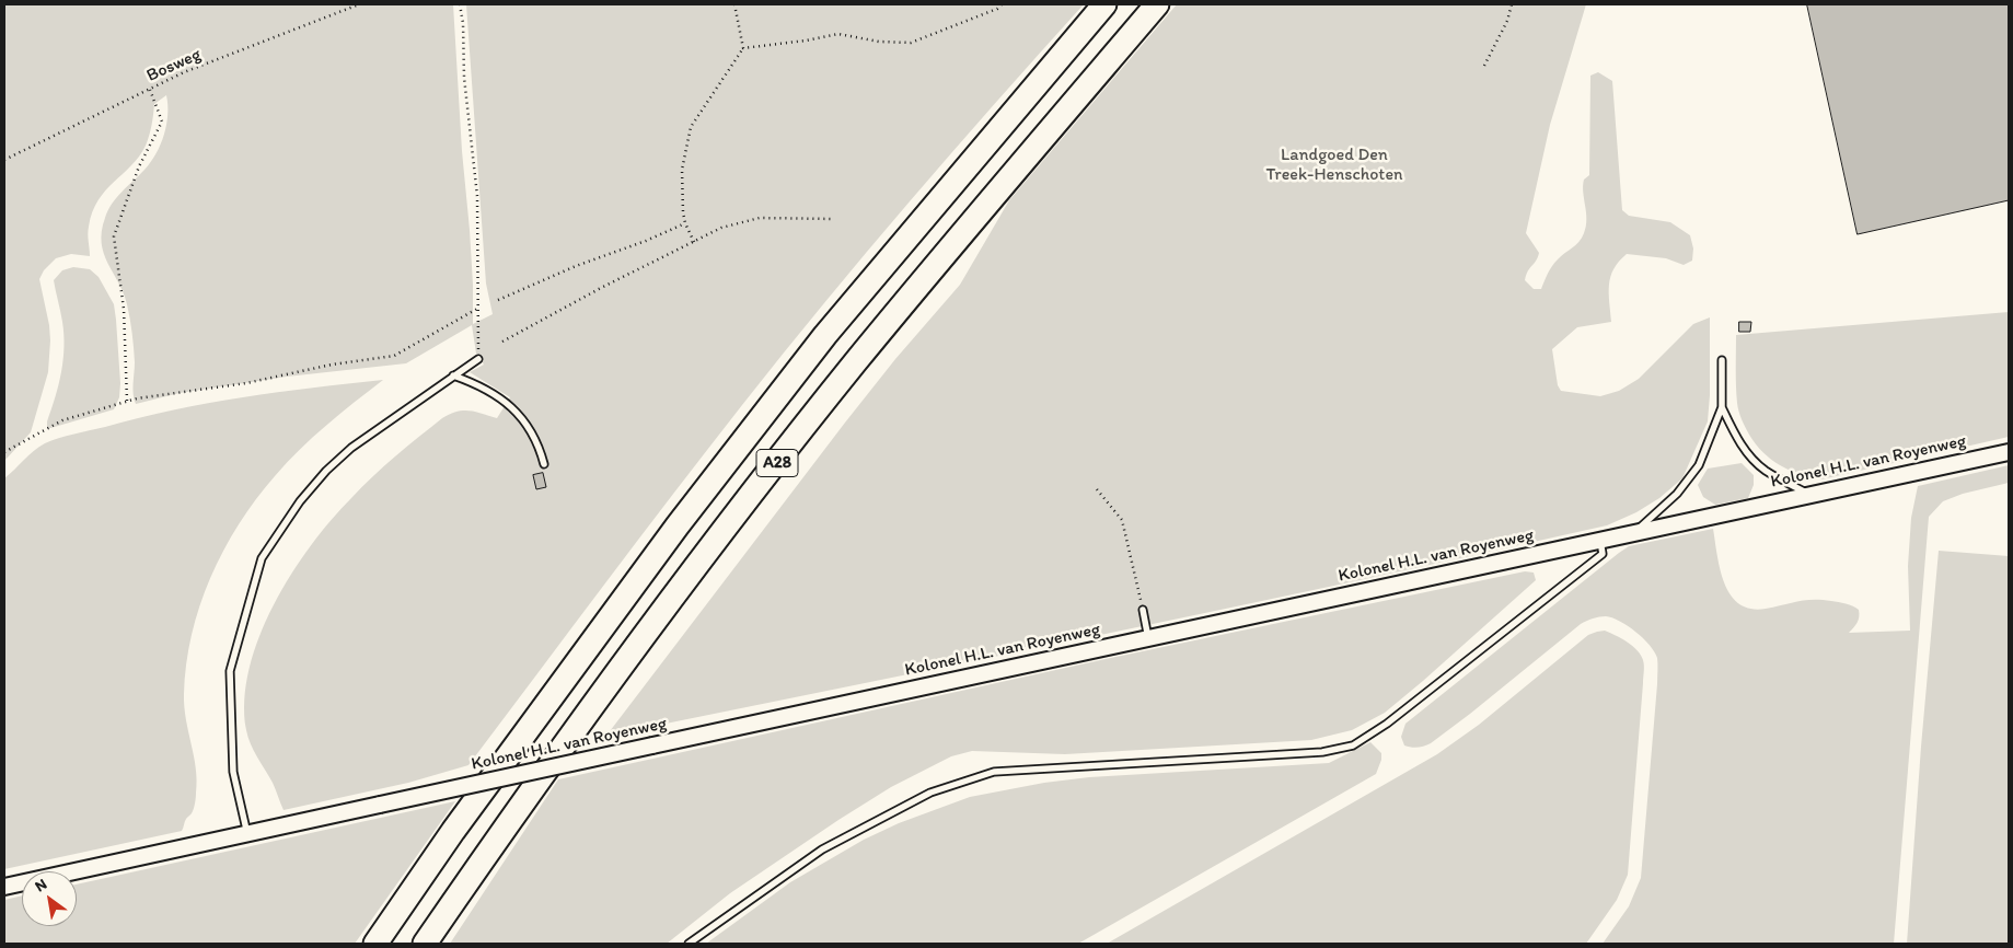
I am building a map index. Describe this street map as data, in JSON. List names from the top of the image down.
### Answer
{
  "streets": {
    "highway": ["A28"],
    "street": ["Kolonel H.L. van Royenweg"],
    "path": ["Bosweg"]
  },
  "parks": ["Landgoed Den Treek-Henschoten"],
  "north": "top left"
}
